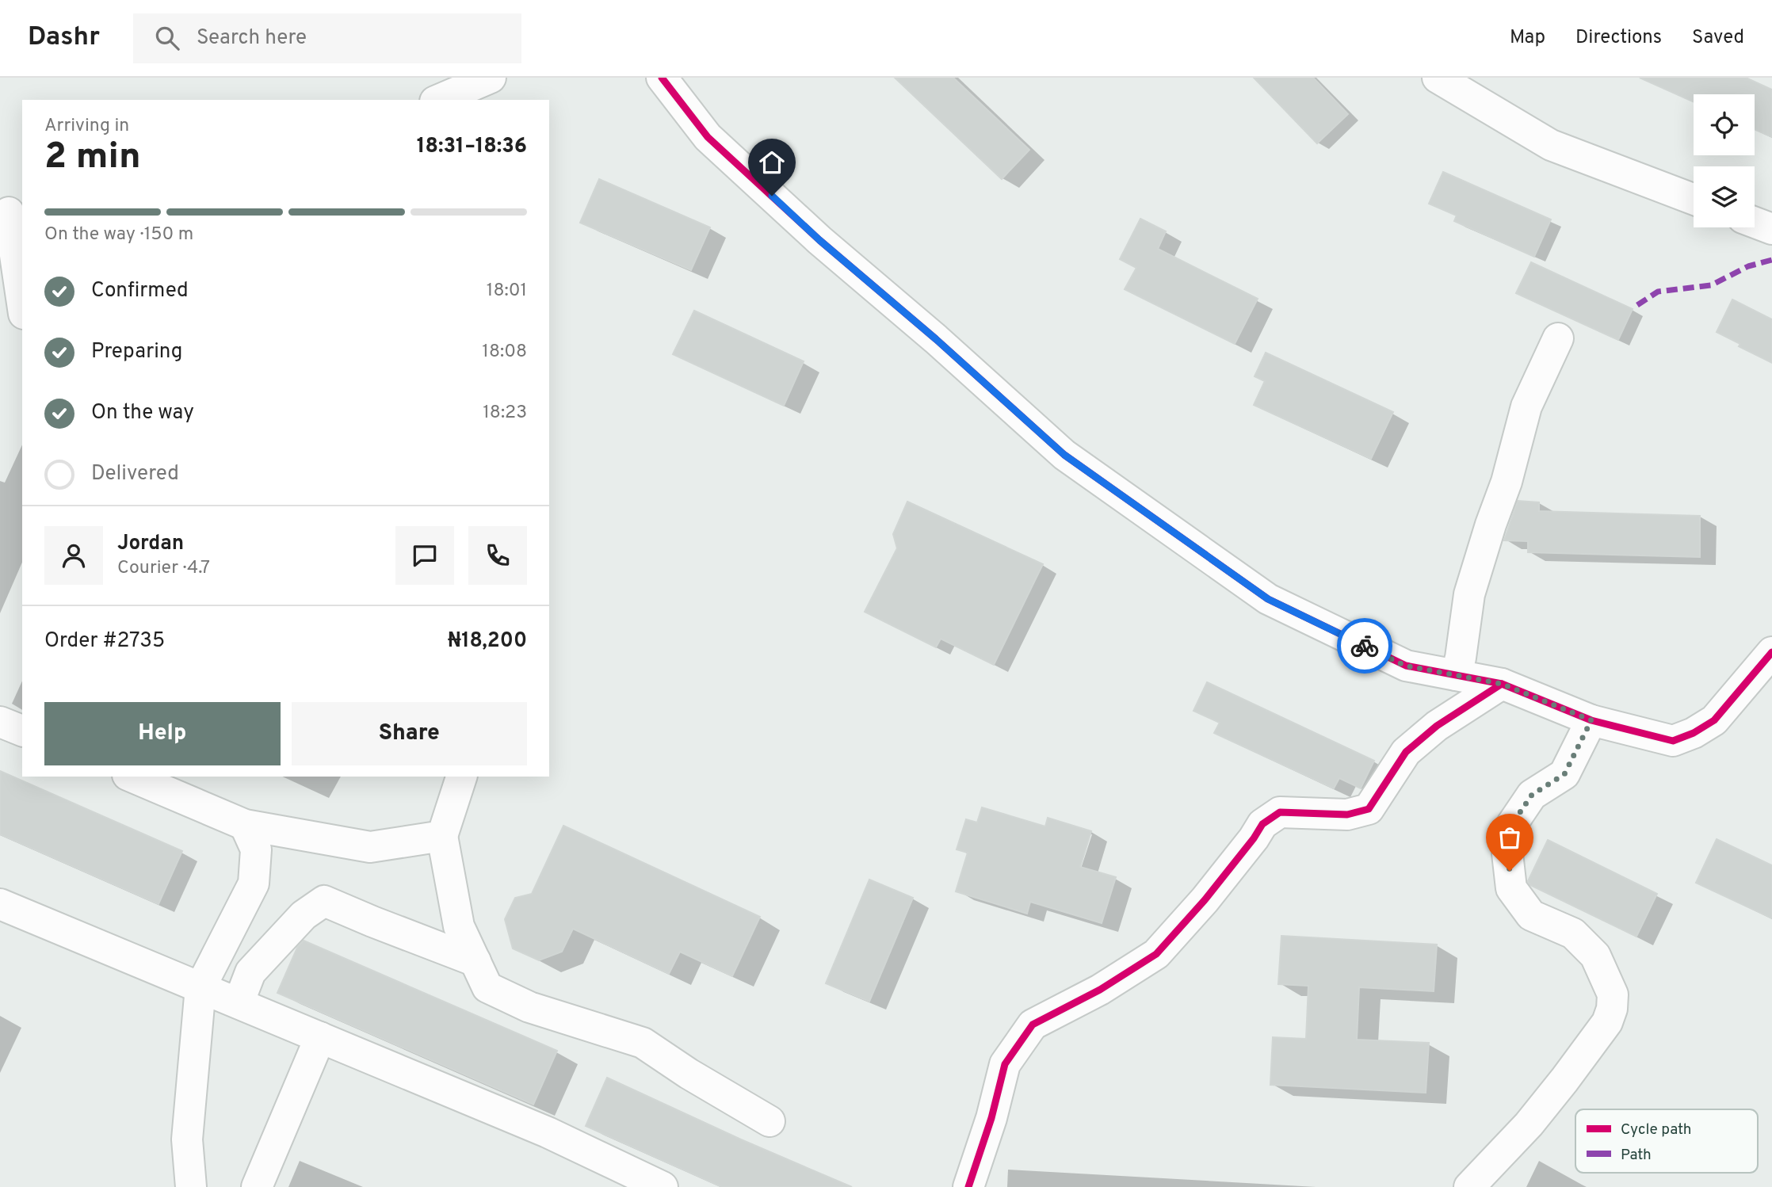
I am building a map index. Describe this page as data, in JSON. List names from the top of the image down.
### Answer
{
  "legend": ["Cycle path", "Path"],
  "page": {
    "header": "Dashr",
    "search": "Search here",
    "nav": ["Map", "Directions", "Saved"],
    "heading": ["2 min", "Arriving in", "18:31–18:36"],
    "panel": [
      "Jordan",
      "Courier · 4.7",
      "Order #2735",
      "₦18,200"
    ],
    "bar": "On the way · 150 m",
    "list": [
      ["Confirmed", "18:01"],
      ["Preparing", "18:08"],
      ["On the way", "18:23"],
      "Delivered"
    ],
    "buttons": ["Help", "Share"]
  }
}
